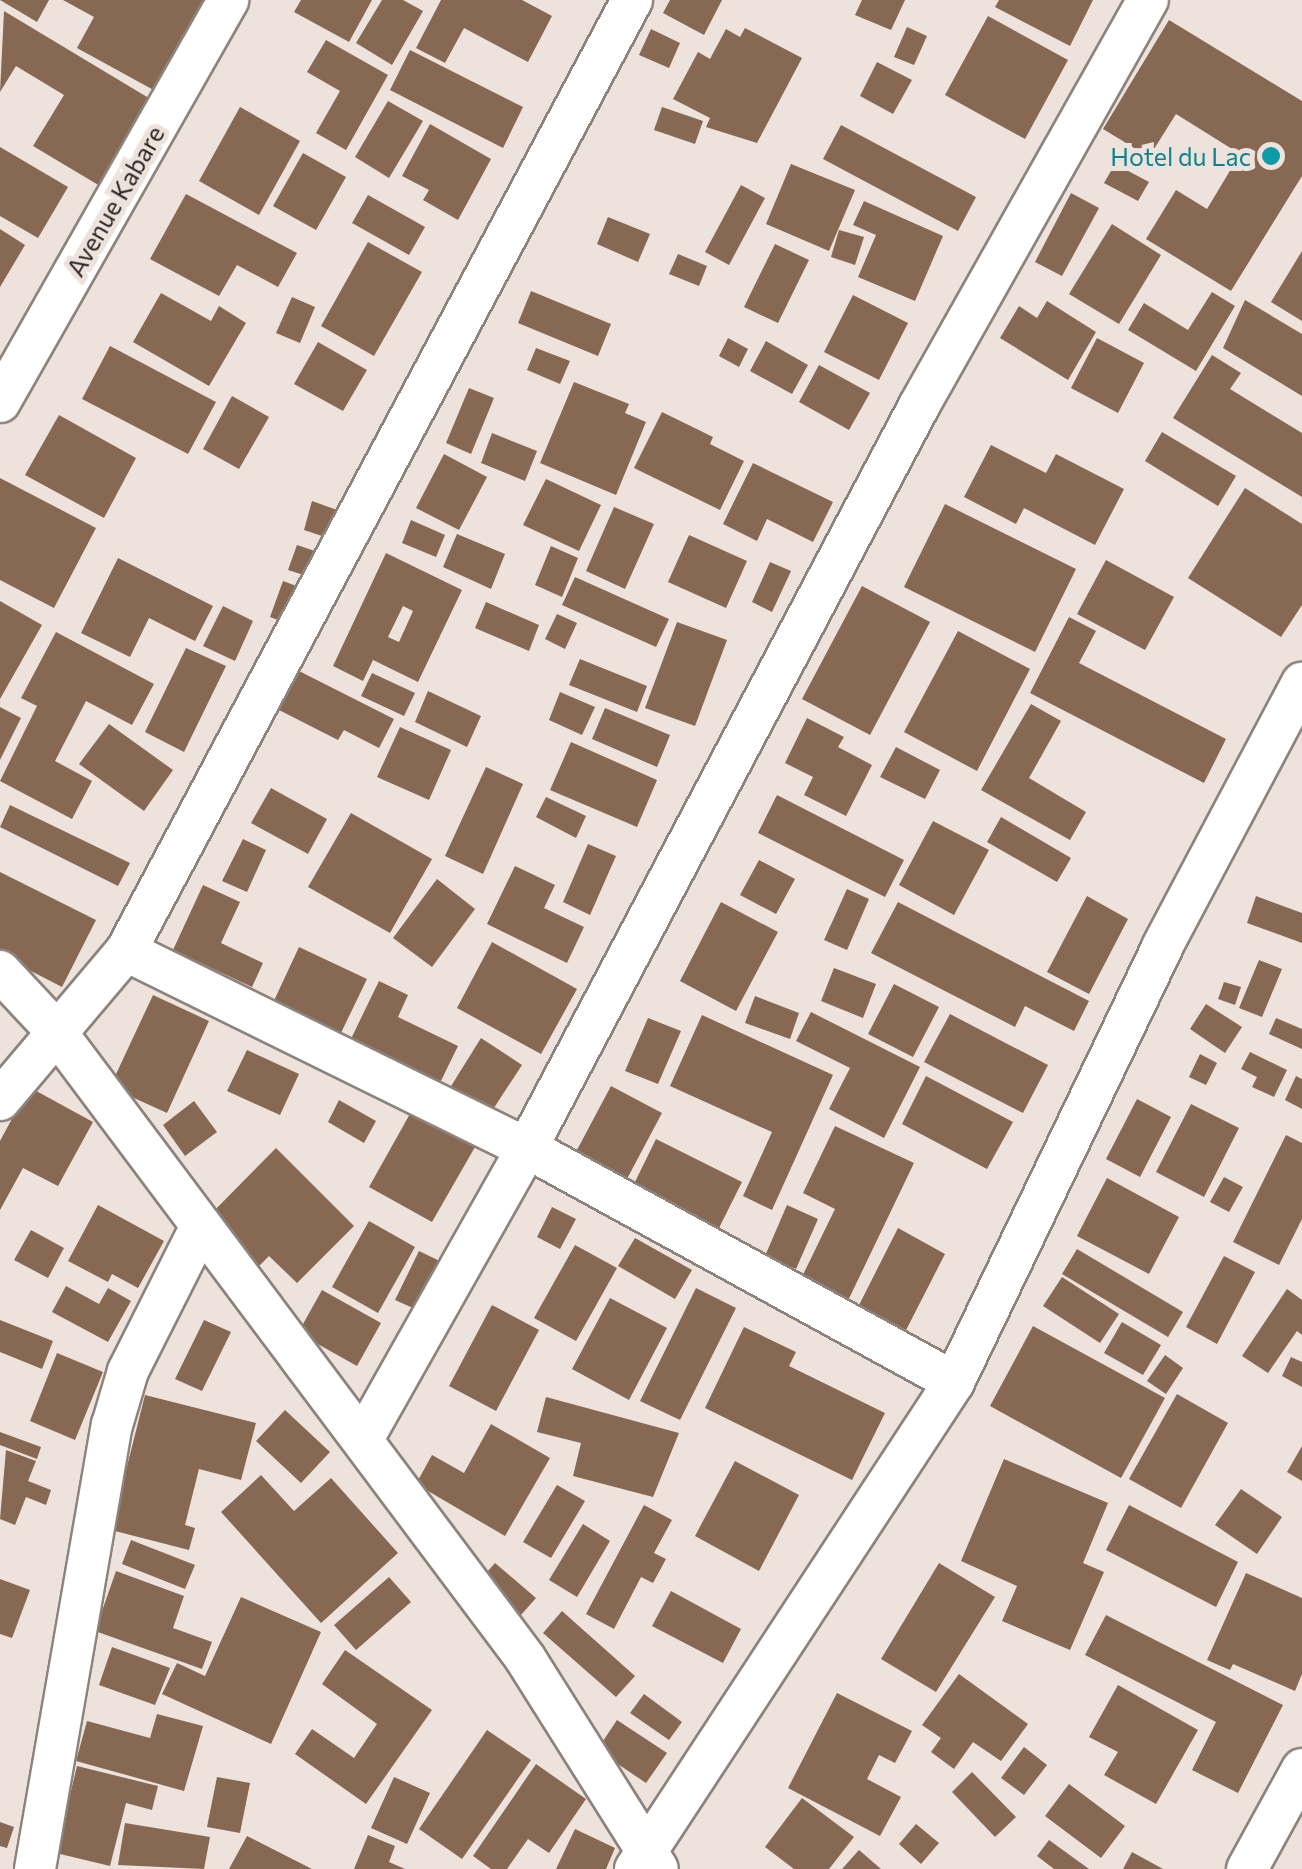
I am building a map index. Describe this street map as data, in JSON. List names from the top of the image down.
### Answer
{
  "streets": {
    "street": ["Avenue Kabare"]
  },
  "places": ["Hotel du Lac"]
}
